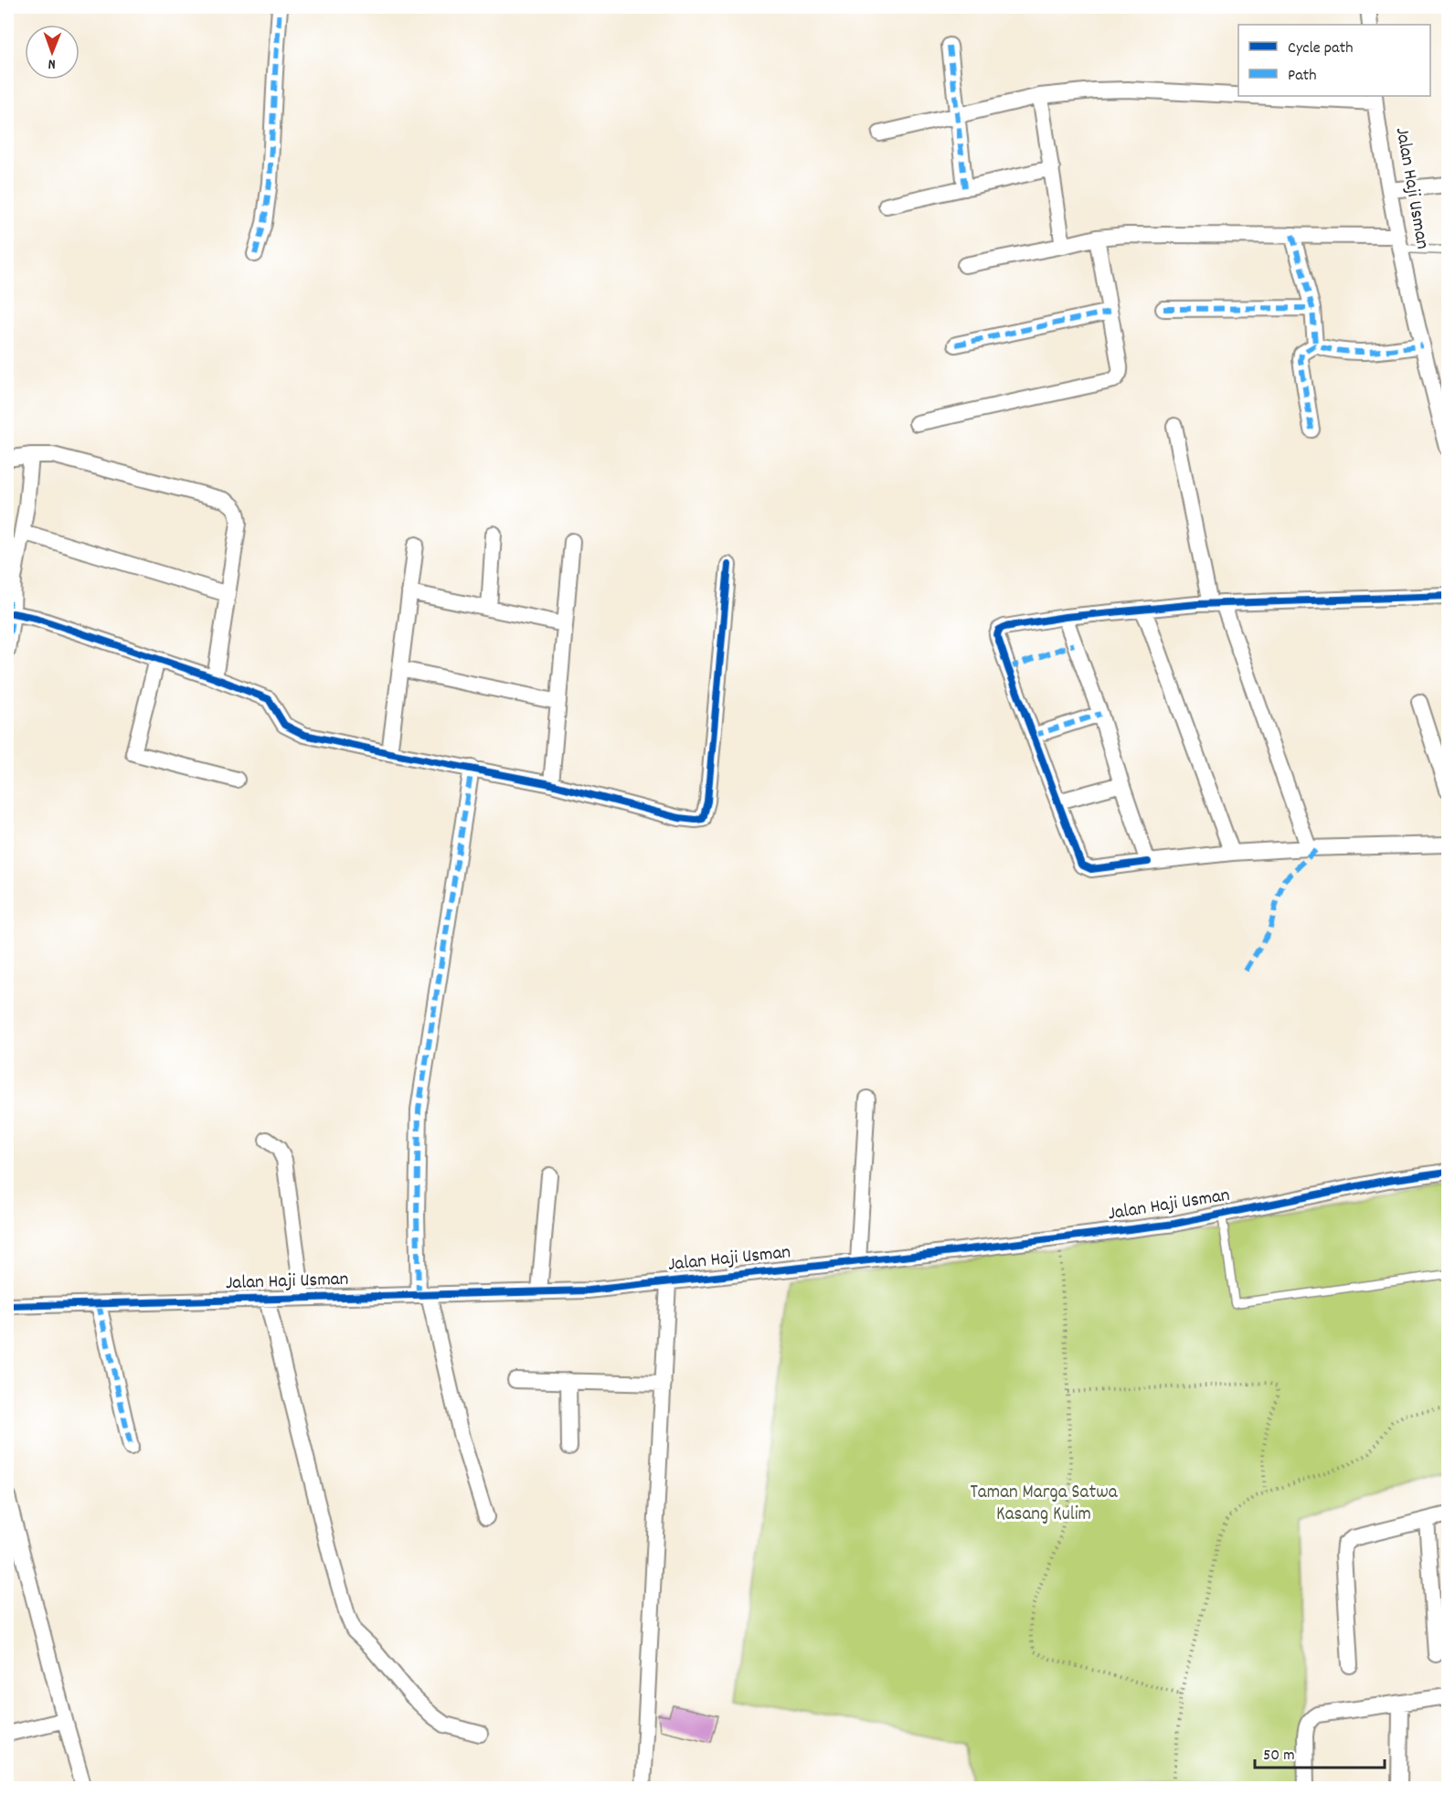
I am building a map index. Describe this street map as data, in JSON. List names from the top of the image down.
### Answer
{
  "streets": {
    "street": ["Jalan Haji Usman"]
  },
  "parks": ["Taman Marga Satwa Kasang Kulim"],
  "legend": ["Cycle path", "Path"],
  "scale_bar": "50 m",
  "north": "bottom"
}
